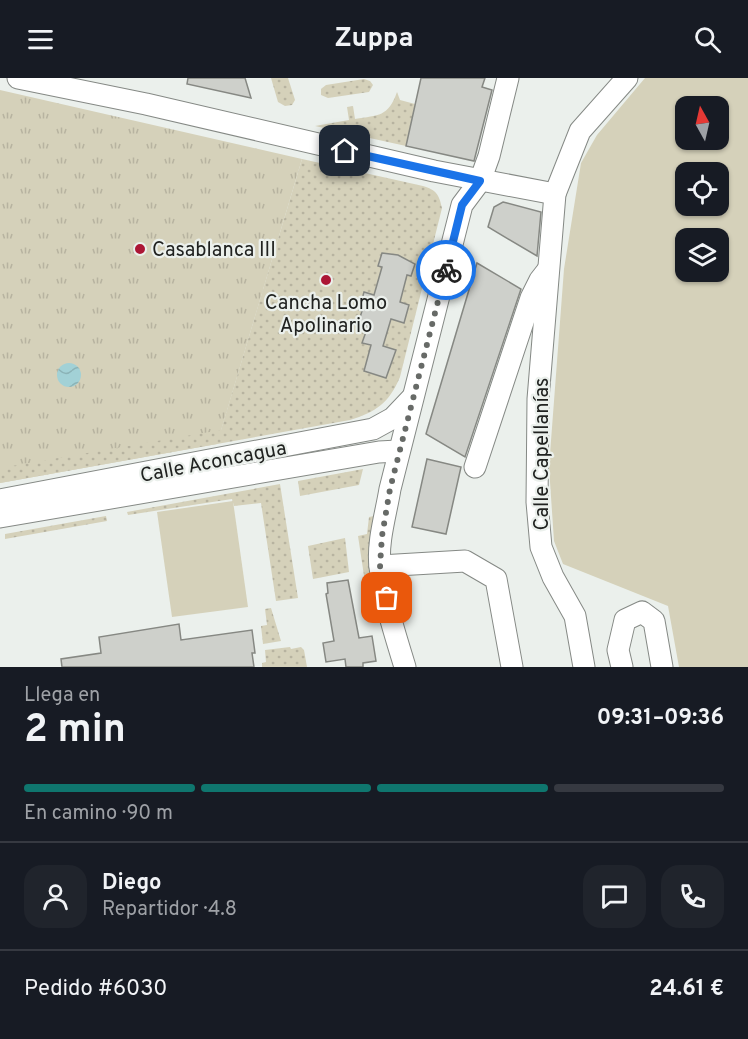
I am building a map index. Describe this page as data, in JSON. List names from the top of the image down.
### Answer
{
  "streets": {
    "street": ["Calle Capellanías", "Calle Aconcagua"]
  },
  "places": ["Casablanca III", "Cancha Lomo Apolinario"],
  "north": "top",
  "page": {
    "header": "Zuppa",
    "heading": ["2 min", "Llega en", "09:31–09:36"],
    "panel": [
      "Diego",
      "Repartidor · 4.8",
      "Pedido #6030",
      "24.61 €"
    ],
    "bar": "En camino · 90 m"
  }
}
